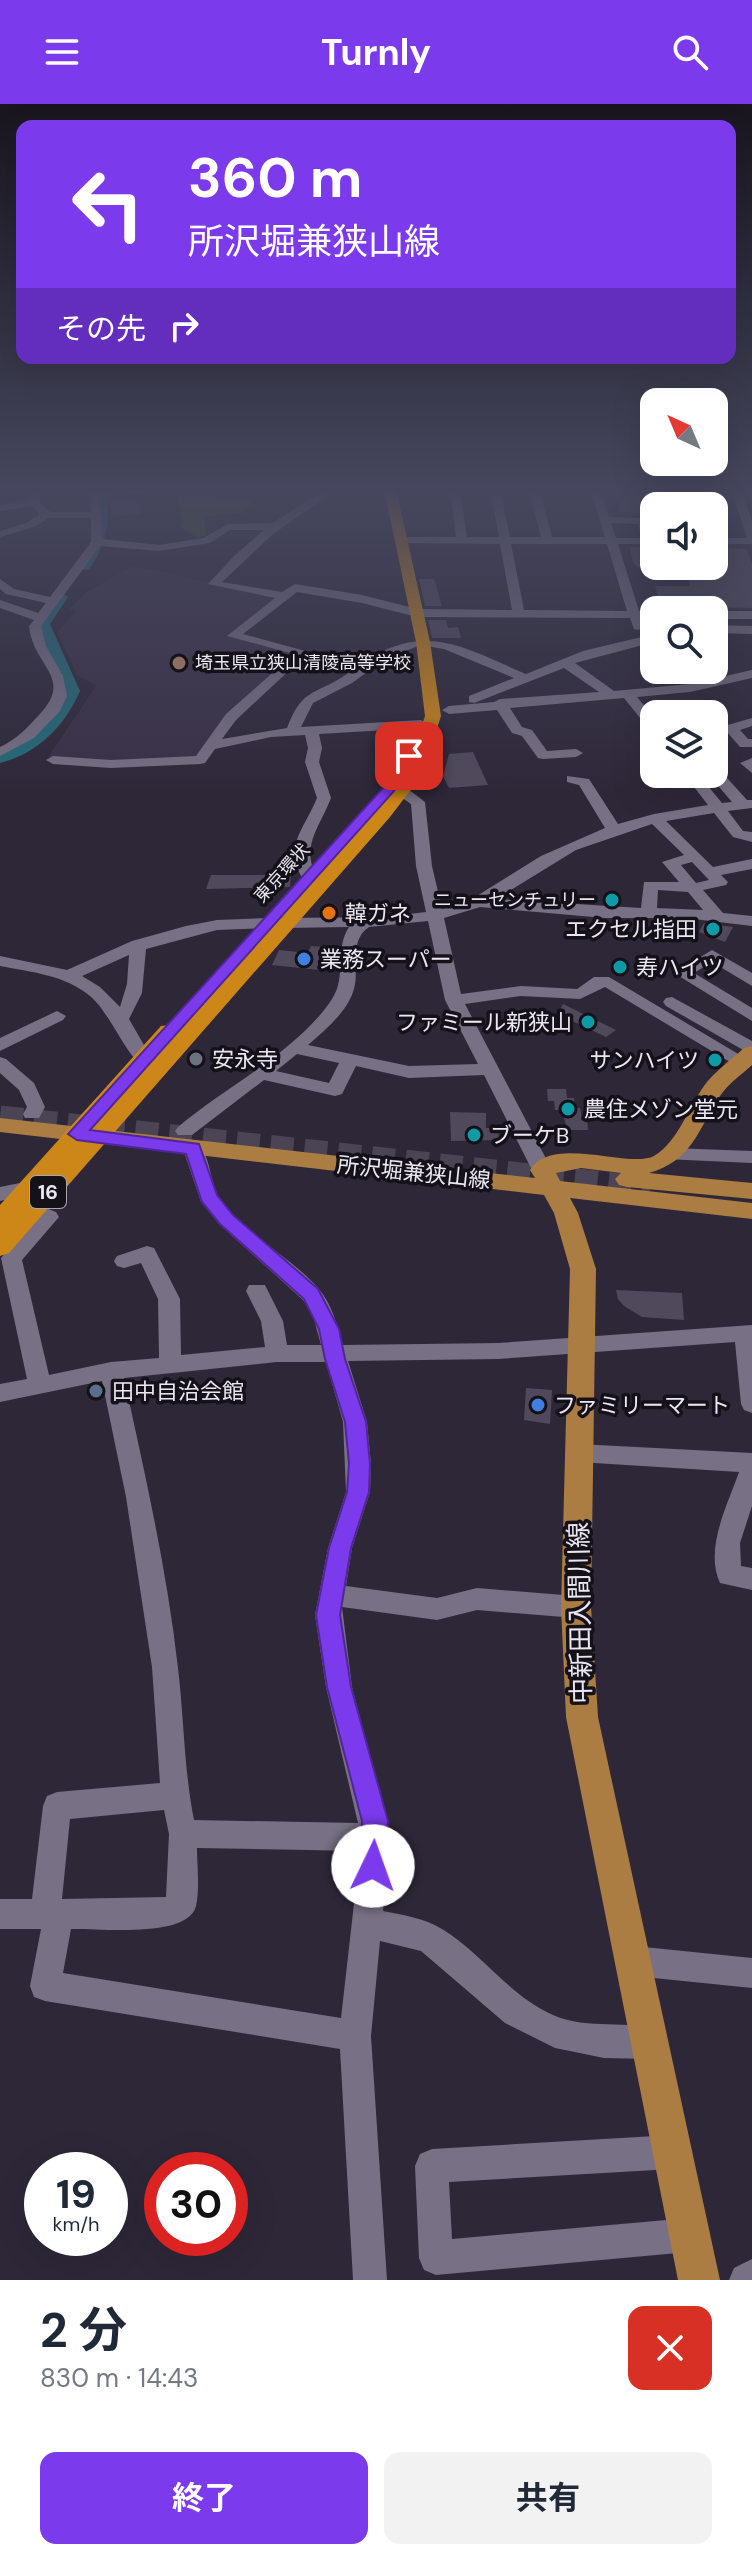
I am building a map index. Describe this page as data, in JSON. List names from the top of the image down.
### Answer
{
  "streets": {
    "highway": ["東京環状", "16"],
    "main road": ["所沢堀兼狭山線", "中新田入間川線"]
  },
  "crossings": [
    ["東京環状", "所沢堀兼狭山線"],
    ["所沢堀兼狭山線", "中新田入間川線"]
  ],
  "places": [
    "埼玉県立狭山清陵高等学校",
    "ニューセンチュリー",
    "韓ガネ",
    "エクセル指田",
    "業務スーパー",
    "寿ハイツ",
    "ファミール新狭山",
    "安永寺",
    "サンハイツ",
    "農住メゾン堂元",
    "ブーケB",
    "田中自治会館",
    "ファミリーマート"
  ],
  "north": "top left",
  "page": {
    "header": "Turnly",
    "turn": ["360 m", "所沢堀兼狭山線"],
    "then": "その先",
    "speed": "19 km/h",
    "limit": "30",
    "heading": ["2 分", "830 m · 14:43"],
    "buttons": ["終了", "共有"]
  }
}
